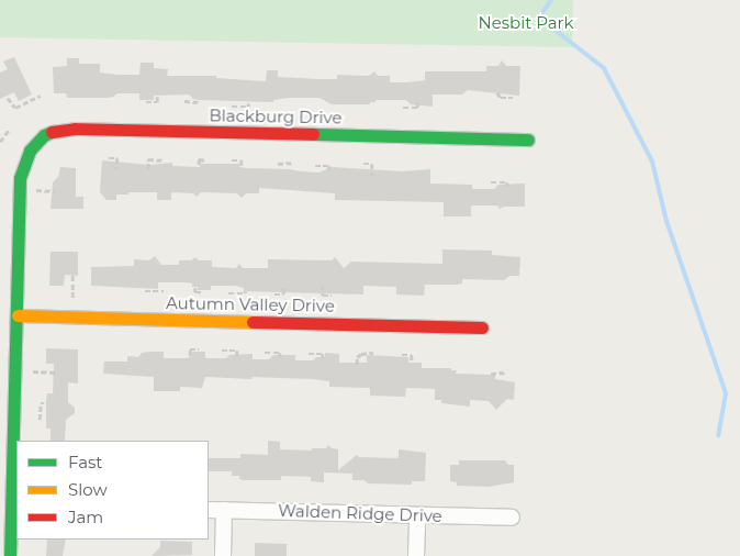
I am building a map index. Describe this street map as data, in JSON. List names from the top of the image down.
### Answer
{
  "streets": {
    "street": ["Blackburg Drive", "Autumn Valley Drive", "Walden Ridge Drive"]
  },
  "crossings": [
    ["Blackburg Drive", "Autumn Valley Drive"]
  ],
  "parks": ["Nesbit Park"],
  "legend": ["Fast", "Slow", "Jam"]
}
